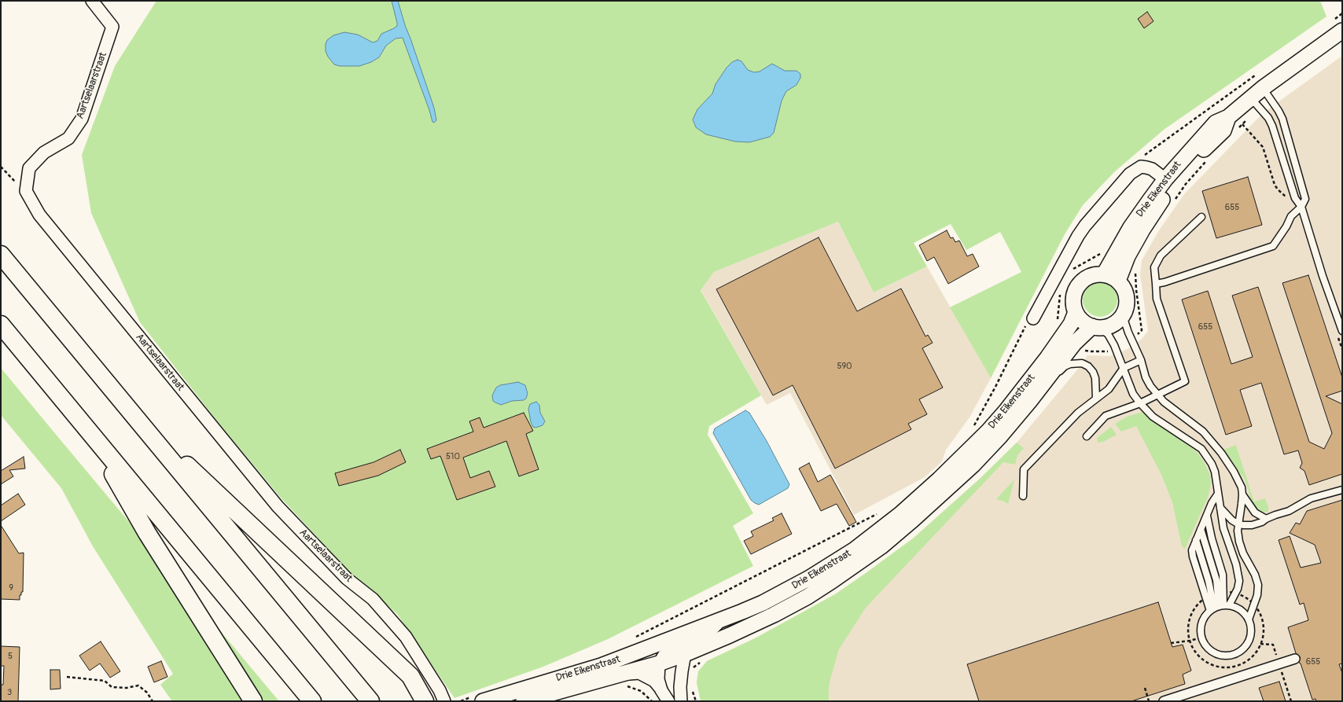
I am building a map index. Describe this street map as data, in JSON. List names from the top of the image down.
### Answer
{
  "streets": {
    "street": ["Aartselaarstraat", "Drie Eikenstraat"]
  },
  "house_numbers": [
    "655",
    "655",
    "590",
    "510",
    "9",
    "5",
    "655",
    "3"
  ]
}
